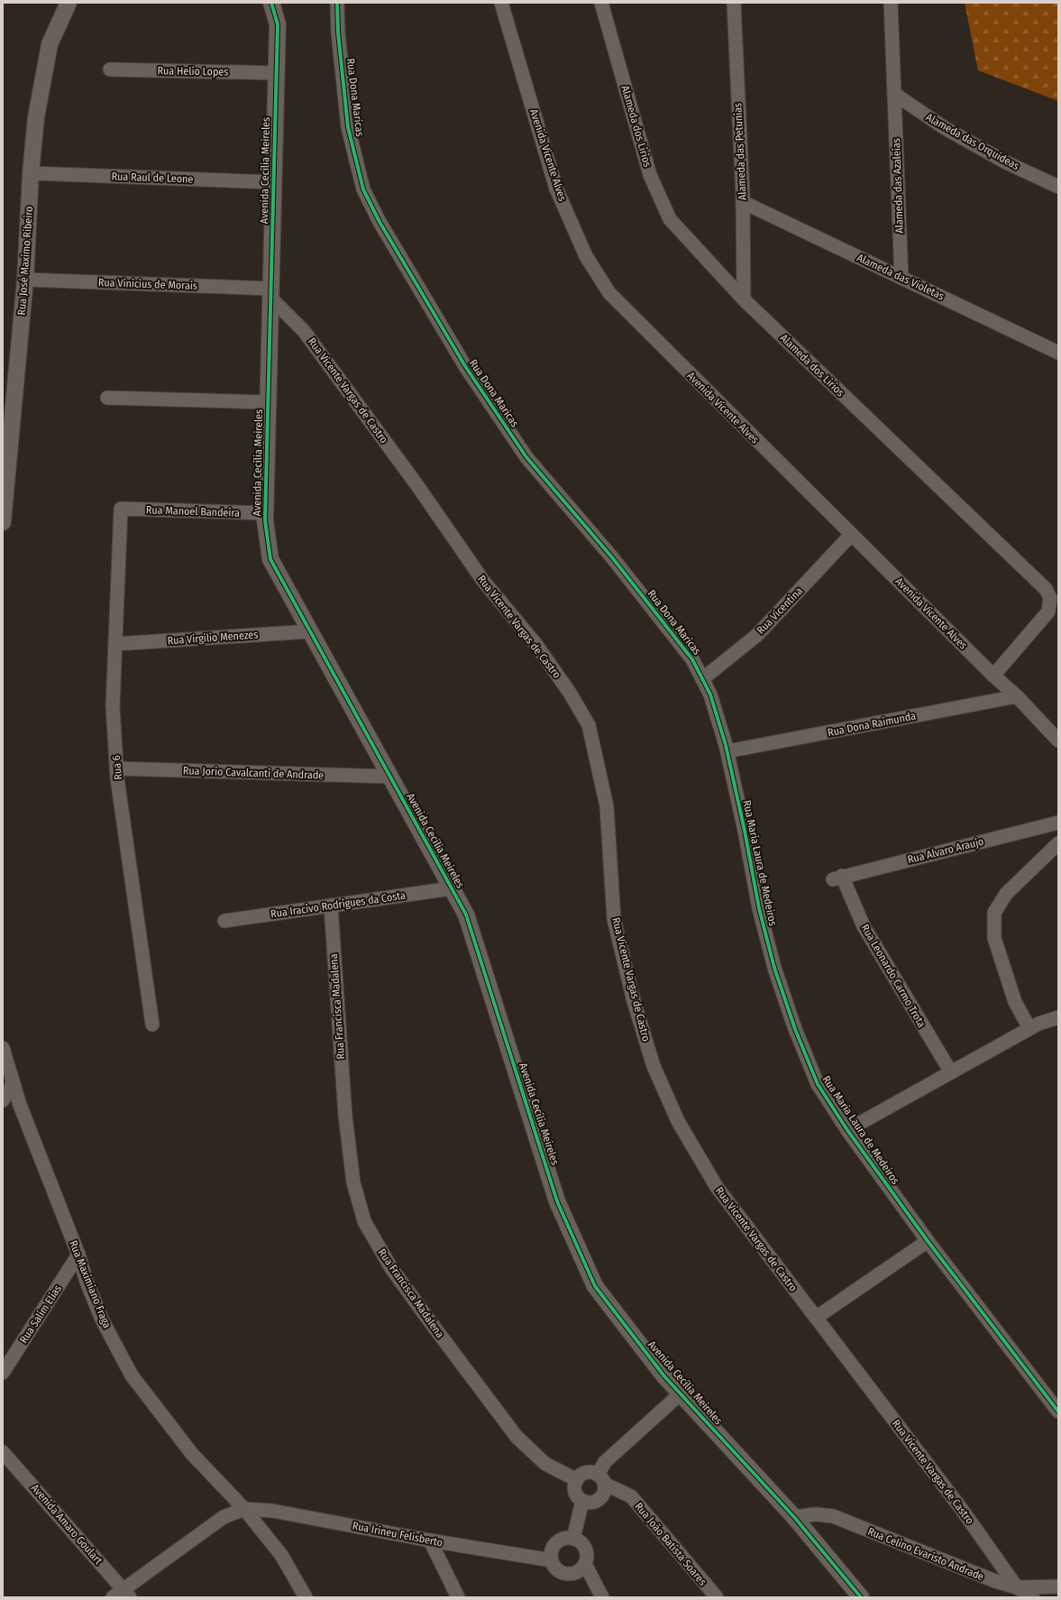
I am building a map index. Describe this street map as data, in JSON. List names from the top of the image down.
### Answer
{
  "streets": {
    "street": [
      "Rua Helio Lopes",
      "Rua Dona Maricas",
      "Alameda dos Lirios",
      "Alameda das Orquídeas",
      "Alameda das Petunias",
      "Avenida Vicente Alves",
      "Avenida Cecília Meireles",
      "Rua Raul de Leone",
      "Alameda das Azaleias",
      "Rua José Maximo Ribeiro",
      "Alameda das Violetas",
      "Rua Vinicius de Morais",
      "Rua Vicente Vargas de Castro",
      "Rua Manoel Bandeira",
      "Rua Vicentina",
      "Rua Virgilio Menezes",
      "Rua Dona Raimunda",
      "Rua 6",
      "Rua Jorio Cavalcanti de Andrade",
      "Rua Alvaro Araujo",
      "Rua Maria Laura de Medeiros",
      "Rua Iracivo Rodrigues da Costa",
      "Rua Leonardo Carmo Trota",
      "Rua Francisca Madalena",
      "Rua Maximiano Fraga",
      "Rua Salim Elias",
      "Avenida Amaro Goulart",
      "Rua Irineu Felisberto",
      "Rua João Batista Soares",
      "Rua Celino Evaristo Andrade"
    ]
  },
  "crossings": [
    ["Rua Helio Lopes", "Avenida Cecília Meireles"],
    ["Rua Dona Maricas", "Rua Vicentina"],
    ["Rua Dona Maricas", "Rua Dona Raimunda"],
    ["Rua Dona Maricas", "Rua Maria Laura de Medeiros"],
    ["Alameda dos Lirios", "Alameda das Petunias"],
    ["Alameda dos Lirios", "Avenida Vicente Alves"],
    ["Alameda das Orquídeas", "Alameda das Azaleias"],
    ["Alameda das Petunias", "Alameda das Violetas"],
    ["Avenida Vicente Alves", "Rua Vicentina"],
    ["Avenida Vicente Alves", "Rua Dona Raimunda"],
    ["Avenida Cecília Meireles", "Rua Raul de Leone"],
    ["Avenida Cecília Meireles", "Rua Vinicius de Morais"],
    ["Avenida Cecília Meireles", "Rua Vicente Vargas de Castro"],
    ["Avenida Cecília Meireles", "Rua Manoel Bandeira"],
    ["Avenida Cecília Meireles", "Rua Virgilio Menezes"],
    ["Avenida Cecília Meireles", "Rua Jorio Cavalcanti de Andrade"],
    ["Avenida Cecília Meireles", "Rua Iracivo Rodrigues da Costa"],
    ["Avenida Cecília Meireles", "Rua Celino Evaristo Andrade"],
    ["Rua Raul de Leone", "Rua José Maximo Ribeiro"],
    ["Alameda das Azaleias", "Alameda das Violetas"],
    ["Rua José Maximo Ribeiro", "Rua Vinicius de Morais"],
    ["Rua Vinicius de Morais", "Rua Vicente Vargas de Castro"],
    ["Rua Vicente Vargas de Castro", "Rua Celino Evaristo Andrade"],
    ["Rua Manoel Bandeira", "Rua 6"],
    ["Rua Virgilio Menezes", "Rua 6"],
    ["Rua Dona Raimunda", "Rua Maria Laura de Medeiros"],
    ["Rua 6", "Rua Jorio Cavalcanti de Andrade"],
    ["Rua Alvaro Araujo", "Rua Leonardo Carmo Trota"],
    ["Rua Iracivo Rodrigues da Costa", "Rua Francisca Madalena"],
    ["Rua Francisca Madalena", "Rua João Batista Soares"],
    ["Rua Maximiano Fraga", "Rua Salim Elias"],
    ["Rua Maximiano Fraga", "Rua Irineu Felisberto"]
  ]
}
